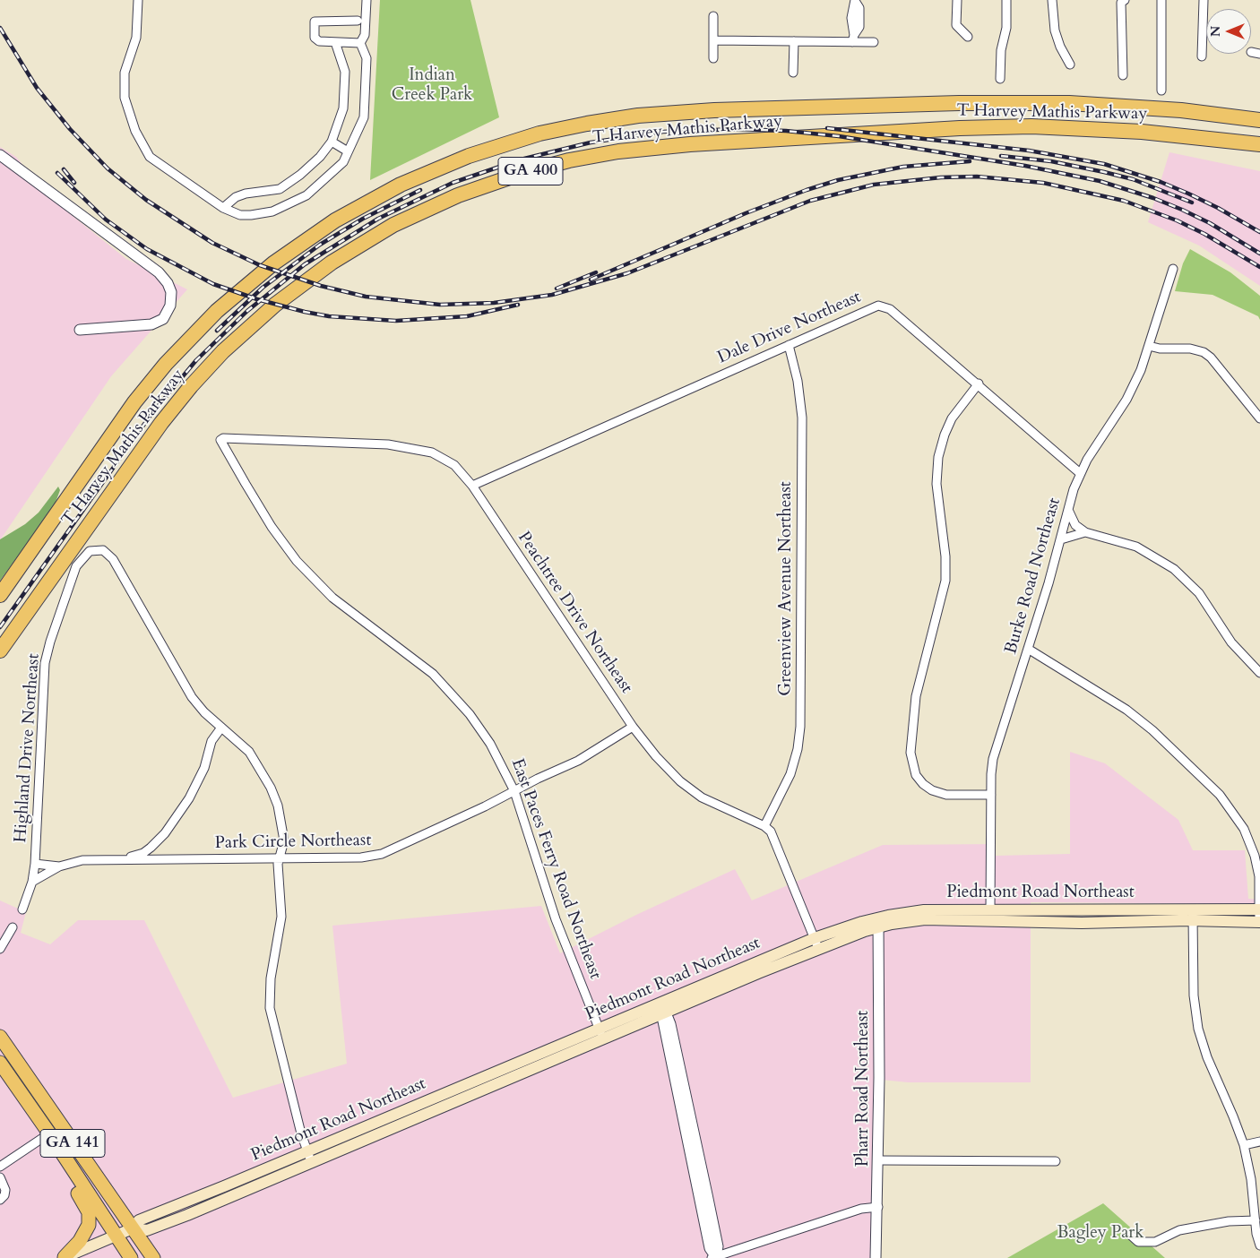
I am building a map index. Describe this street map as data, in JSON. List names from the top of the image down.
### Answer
{
  "streets": {
    "highway": ["T Harvey Mathis Parkway", "GA 400", "GA 141"],
    "main road": ["Piedmont Road Northeast"],
    "street": [
      "Dale Drive Northeast",
      "Burke Road Northeast",
      "Greenview Avenue Northeast",
      "Peachtree Drive Northeast",
      "Highland Drive Northeast",
      "Park Circle Northeast",
      "East Paces Ferry Road Northeast",
      "Pharr Road Northeast"
    ]
  },
  "crossings": [
    ["Dale Drive Northeast", "Burke Road Northeast"],
    ["Dale Drive Northeast", "Greenview Avenue Northeast"],
    ["Dale Drive Northeast", "Peachtree Drive Northeast"],
    ["Burke Road Northeast", "Piedmont Road Northeast"],
    ["Greenview Avenue Northeast", "Peachtree Drive Northeast"],
    ["Peachtree Drive Northeast", "Park Circle Northeast"],
    ["Peachtree Drive Northeast", "East Paces Ferry Road Northeast"],
    ["Highland Drive Northeast", "Park Circle Northeast"],
    ["Park Circle Northeast", "East Paces Ferry Road Northeast"],
    ["East Paces Ferry Road Northeast", "Piedmont Road Northeast"],
    ["Piedmont Road Northeast", "Pharr Road Northeast"],
    ["Piedmont Road Northeast", "GA 141"]
  ],
  "parks": ["Indian Creek Park", "Bagley Park"],
  "north": "left"
}
